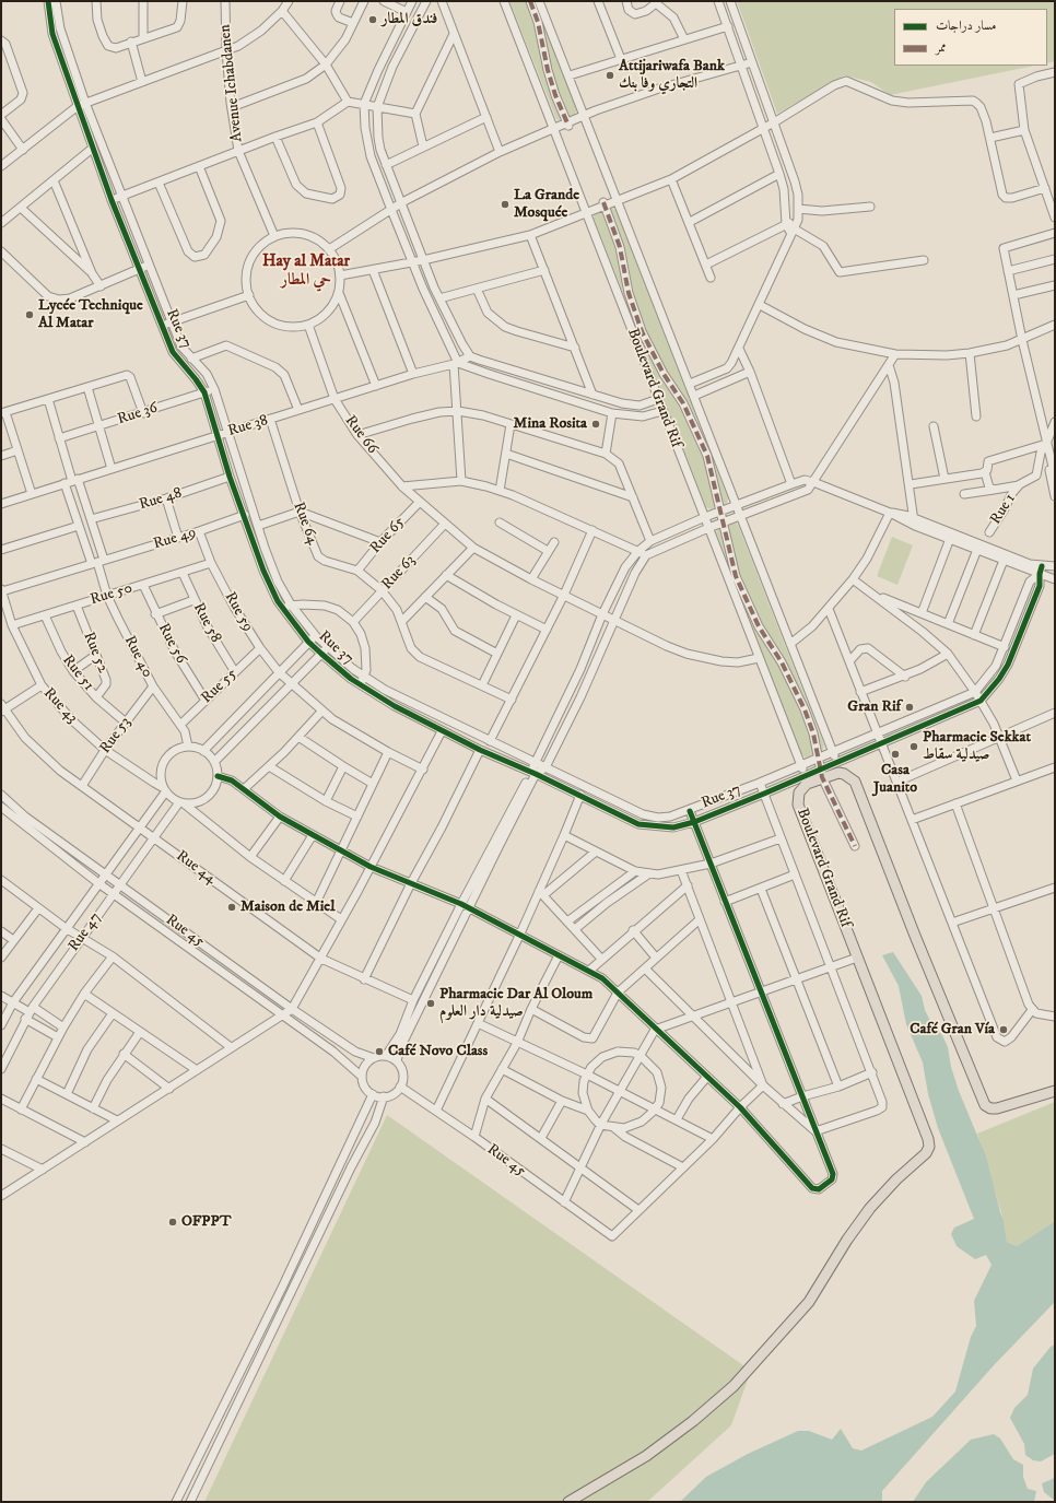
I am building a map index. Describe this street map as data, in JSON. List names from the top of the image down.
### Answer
{
  "streets": {
    "main road": ["Boulevard Grand Rif"],
    "street": [
      "Avenue Ichabdanen",
      "Rue 37",
      "Rue 36",
      "Rue 38",
      "Rue 66",
      "Rue 48",
      "Rue 1",
      "Rue 64",
      "Rue 65",
      "Rue 49",
      "Rue 63",
      "Rue 50",
      "Rue 59",
      "Rue 58",
      "Rue 56",
      "Rue 52",
      "Rue 40",
      "Rue 51",
      "Rue 55",
      "Rue 43",
      "Rue 53",
      "Rue 44",
      "Rue 45",
      "Rue 47"
    ]
  },
  "crossings": [
    ["Avenue Ichabdanen", "Rue 66"],
    ["Rue 37", "Boulevard Grand Rif"],
    ["Rue 37", "Rue 36"],
    ["Rue 37", "Rue 38"],
    ["Rue 37", "Rue 48"],
    ["Rue 37", "Rue 49"],
    ["Boulevard Grand Rif", "Rue 66"],
    ["Rue 36", "Rue 40"],
    ["Rue 38", "Rue 66"],
    ["Rue 38", "Rue 64"],
    ["Rue 38", "Rue 40"],
    ["Rue 66", "Rue 65"],
    ["Rue 66", "Rue 63"],
    ["Rue 48", "Rue 40"],
    ["Rue 64", "Rue 65"],
    ["Rue 64", "Rue 63"],
    ["Rue 49", "Rue 59"],
    ["Rue 49", "Rue 40"],
    ["Rue 49", "Rue 43"],
    ["Rue 50", "Rue 59"],
    ["Rue 50", "Rue 58"],
    ["Rue 50", "Rue 56"],
    ["Rue 50", "Rue 52"],
    ["Rue 50", "Rue 40"],
    ["Rue 50", "Rue 51"],
    ["Rue 50", "Rue 43"],
    ["Rue 59", "Rue 55"],
    ["Rue 58", "Rue 55"],
    ["Rue 56", "Rue 55"],
    ["Rue 52", "Rue 51"],
    ["Rue 40", "Rue 55"],
    ["Rue 40", "Rue 43"],
    ["Rue 40", "Rue 53"],
    ["Rue 40", "Rue 47"],
    ["Rue 51", "Rue 53"],
    ["Rue 43", "Rue 53"],
    ["Rue 43", "Rue 47"],
    ["Rue 53", "Rue 44"],
    ["Rue 44", "Rue 47"],
    ["Rue 45", "Rue 47"]
  ],
  "districts": ["Hay al Matar حي المطار"],
  "places": [
    "فندق المطار",
    "Attijariwafa Bank التجاري وفا بنك",
    "La Grande Mosquée",
    "Lycée Technique Al Matar",
    "Mina Rosita",
    "Gran Rif",
    "Pharmacie Sekkat صيدلية سقاط",
    "Casa Juanito",
    "Maison de Miel",
    "Pharmacie Dar Al Oloum صيدلية دار العلوم",
    "Café Gran Vía",
    "Café Novo Class",
    "OFPPT"
  ],
  "legend": ["مسار دراجات", "ممر"]
}
